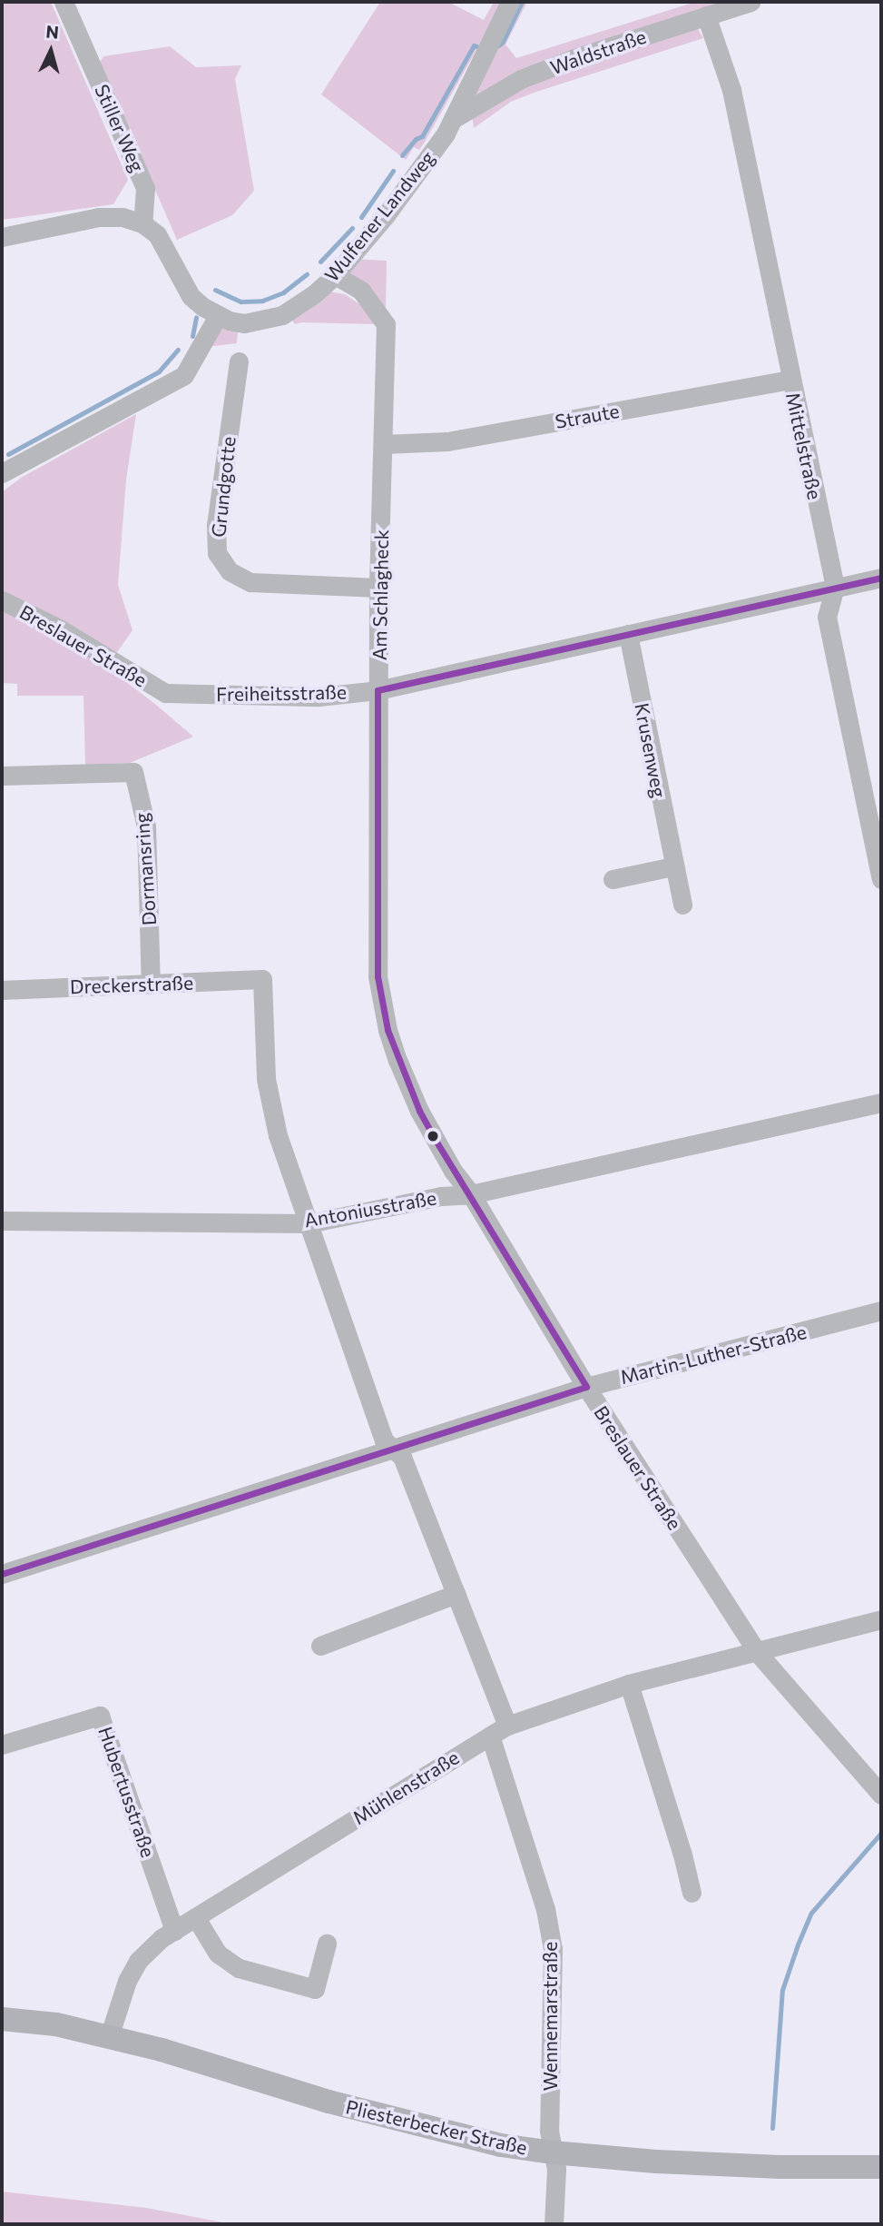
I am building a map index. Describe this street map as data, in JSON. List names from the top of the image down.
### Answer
{
  "streets": {
    "main road": ["Pliesterbecker Straße"],
    "street": [
      "Waldstraße",
      "Stiller Weg",
      "Wulfener Landweg",
      "Straute",
      "Mittelstraße",
      "Grundgotte",
      "Am Schlagheck",
      "Breslauer Straße",
      "Freiheitsstraße",
      "Krusenweg",
      "Dormansring",
      "Dreckerstraße",
      "Antoniusstraße",
      "Martin-Luther-Straße",
      "Mühlenstraße",
      "Hubertusstraße",
      "Wennemarstraße"
    ]
  },
  "crossings": [
    ["Waldstraße", "Wulfener Landweg"],
    ["Waldstraße", "Mittelstraße"],
    ["Wulfener Landweg", "Am Schlagheck"],
    ["Straute", "Mittelstraße"],
    ["Straute", "Am Schlagheck"],
    ["Mittelstraße", "Freiheitsstraße"],
    ["Grundgotte", "Am Schlagheck"],
    ["Am Schlagheck", "Breslauer Straße"],
    ["Am Schlagheck", "Freiheitsstraße"],
    ["Breslauer Straße", "Freiheitsstraße"],
    ["Breslauer Straße", "Antoniusstraße"],
    ["Breslauer Straße", "Martin-Luther-Straße"],
    ["Breslauer Straße", "Mühlenstraße"],
    ["Freiheitsstraße", "Krusenweg"],
    ["Dormansring", "Dreckerstraße"],
    ["Dreckerstraße", "Antoniusstraße"],
    ["Mühlenstraße", "Hubertusstraße"],
    ["Mühlenstraße", "Wennemarstraße"],
    ["Mühlenstraße", "Pliesterbecker Straße"],
    ["Wennemarstraße", "Pliesterbecker Straße"]
  ],
  "north": "top"
}
